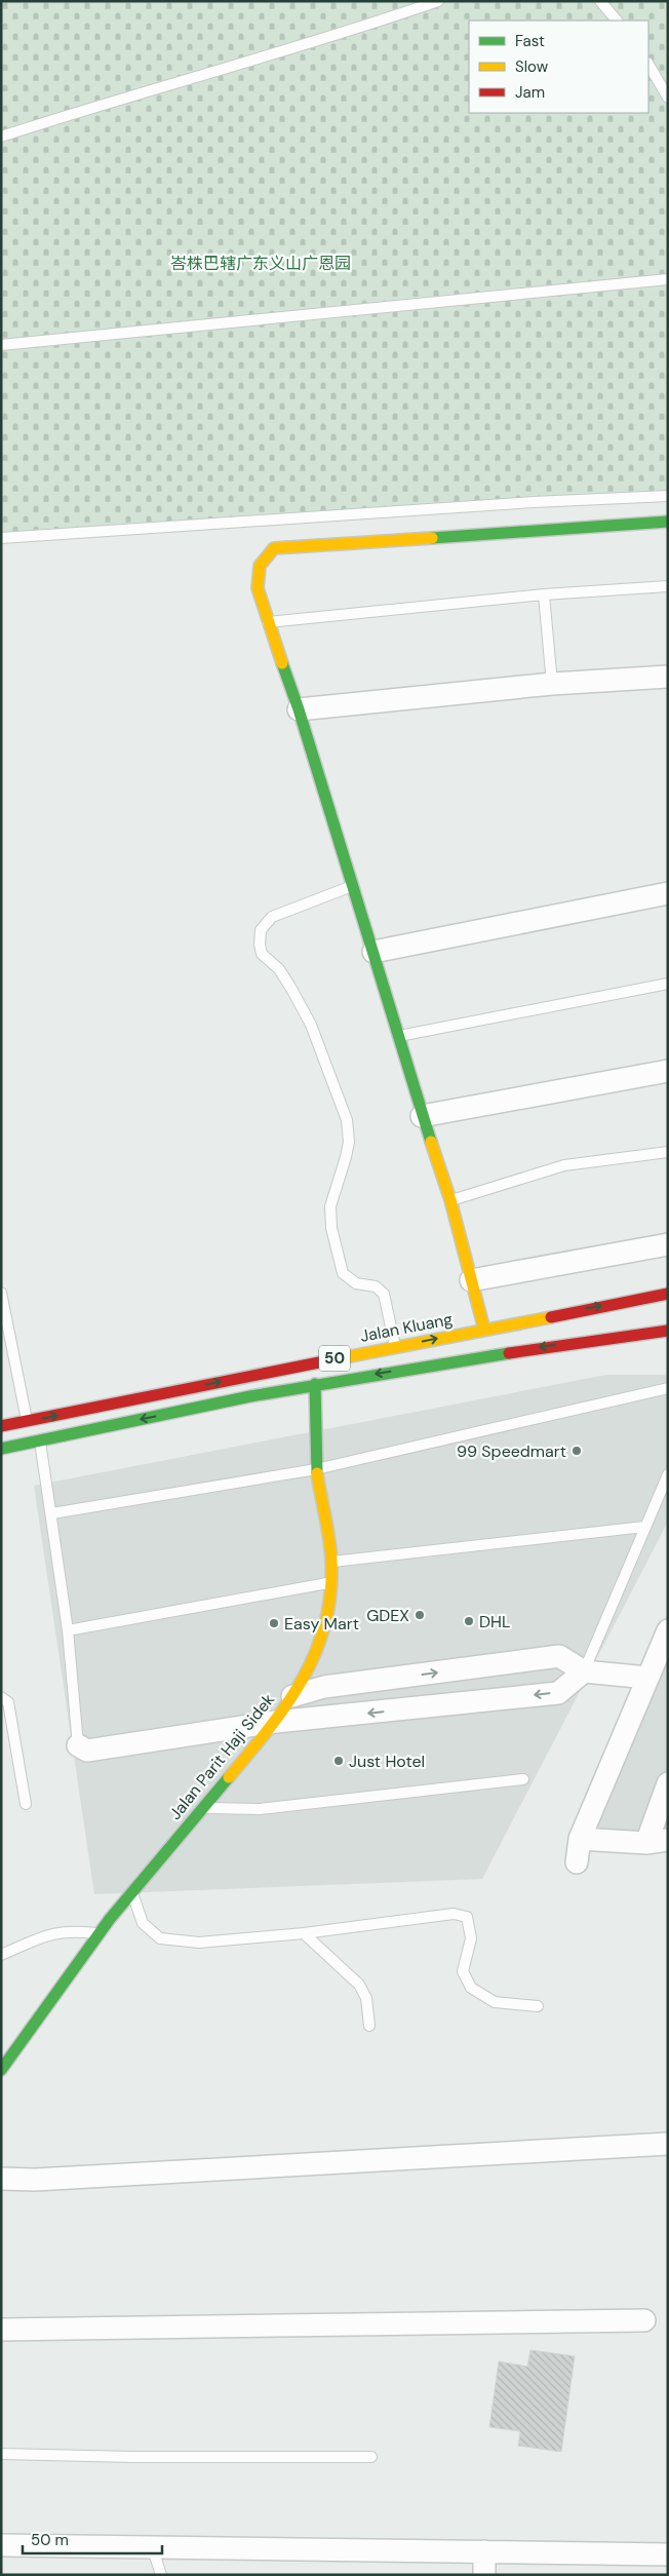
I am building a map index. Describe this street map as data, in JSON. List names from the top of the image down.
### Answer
{
  "streets": {
    "main road": ["Jalan Kluang", "50", "Jalan Parit Haji Sidek"]
  },
  "crossings": [
    ["50", "Jalan Parit Haji Sidek"]
  ],
  "parks": ["峇株巴辖广东义山广恩园"],
  "places": [
    "99 Speedmart",
    "GDEX",
    "DHL",
    "Easy Mart",
    "Just Hotel"
  ],
  "legend": ["Fast", "Slow", "Jam"],
  "scale_bar": "50 m"
}
